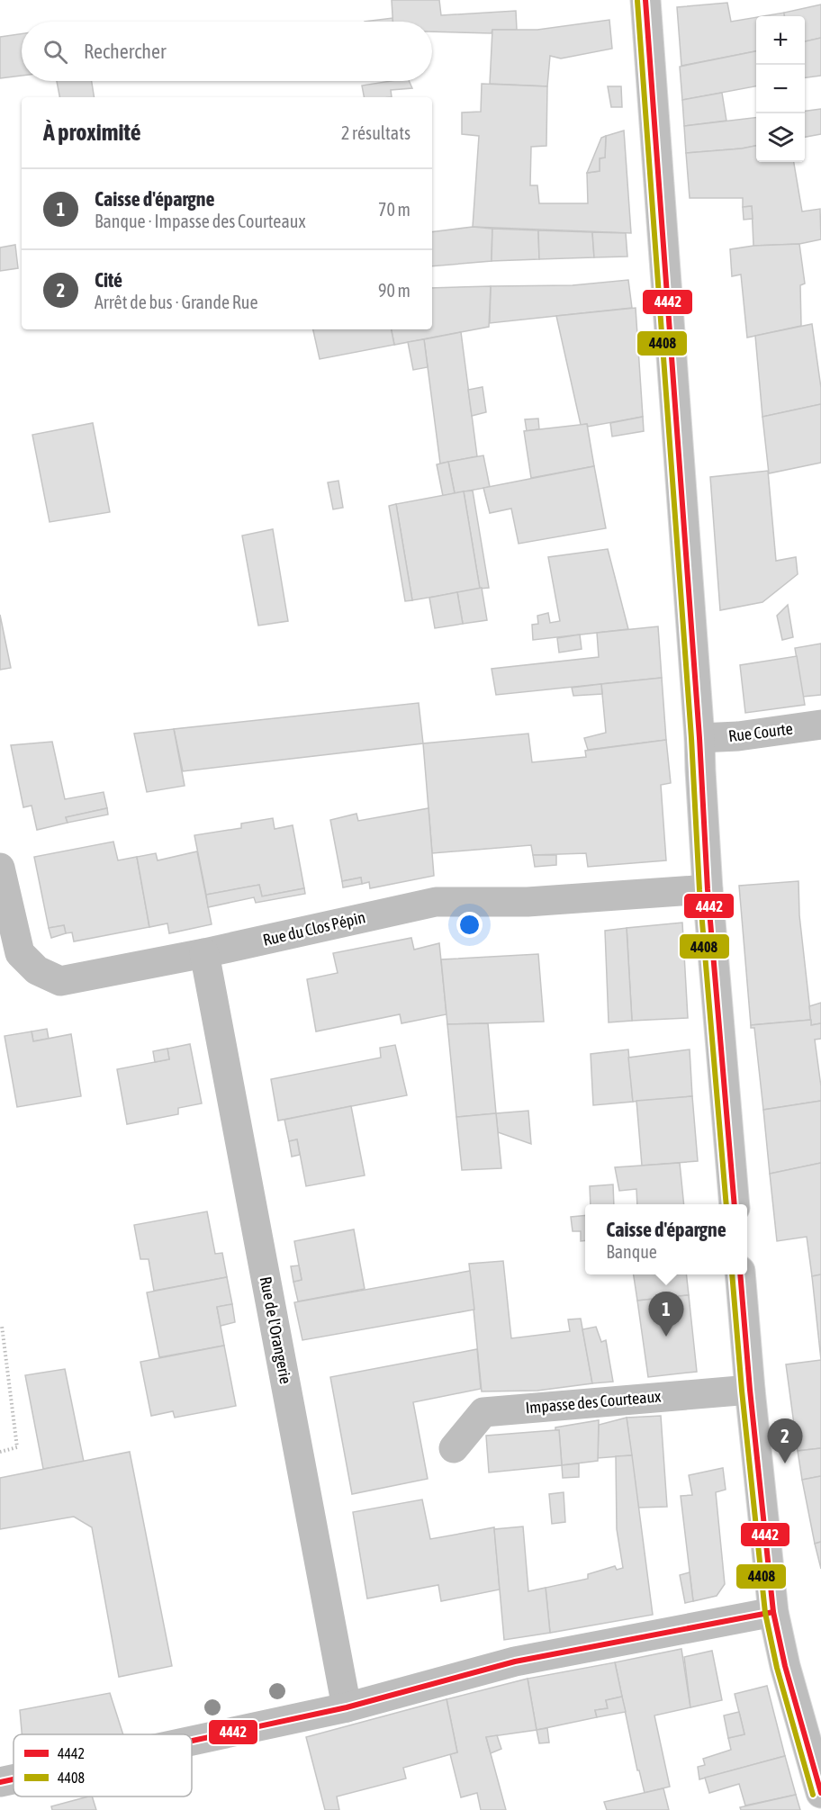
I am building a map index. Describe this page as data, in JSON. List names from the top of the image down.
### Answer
{
  "streets": {
    "street": [
      "Rue Courte",
      "Rue du Clos Pépin",
      "Rue de l'Orangerie",
      "Impasse des Courteaux"
    ]
  },
  "crossings": [
    ["Rue du Clos Pépin", "Rue de l'Orangerie"]
  ],
  "lines": ["transit line 4442", "transit line 4408"],
  "legend": ["4442", "4408"],
  "page": {
    "map_buttons": ["+", "−"],
    "search": "Rechercher",
    "heading": ["À proximité", "2 résultats"],
    "list": [
      {
        "mark": "1",
        "name": "Caisse d'épargne",
        "note": "Banque · Impasse des Courteaux",
        "value": "70 m"
      },
      {
        "mark": "2",
        "name": "Cité",
        "note": "Arrêt de bus · Grande Rue",
        "value": "90 m"
      }
    ],
    "popup": ["Caisse d'épargne", "Banque"],
    "pins": ["1", "2"]
  }
}
